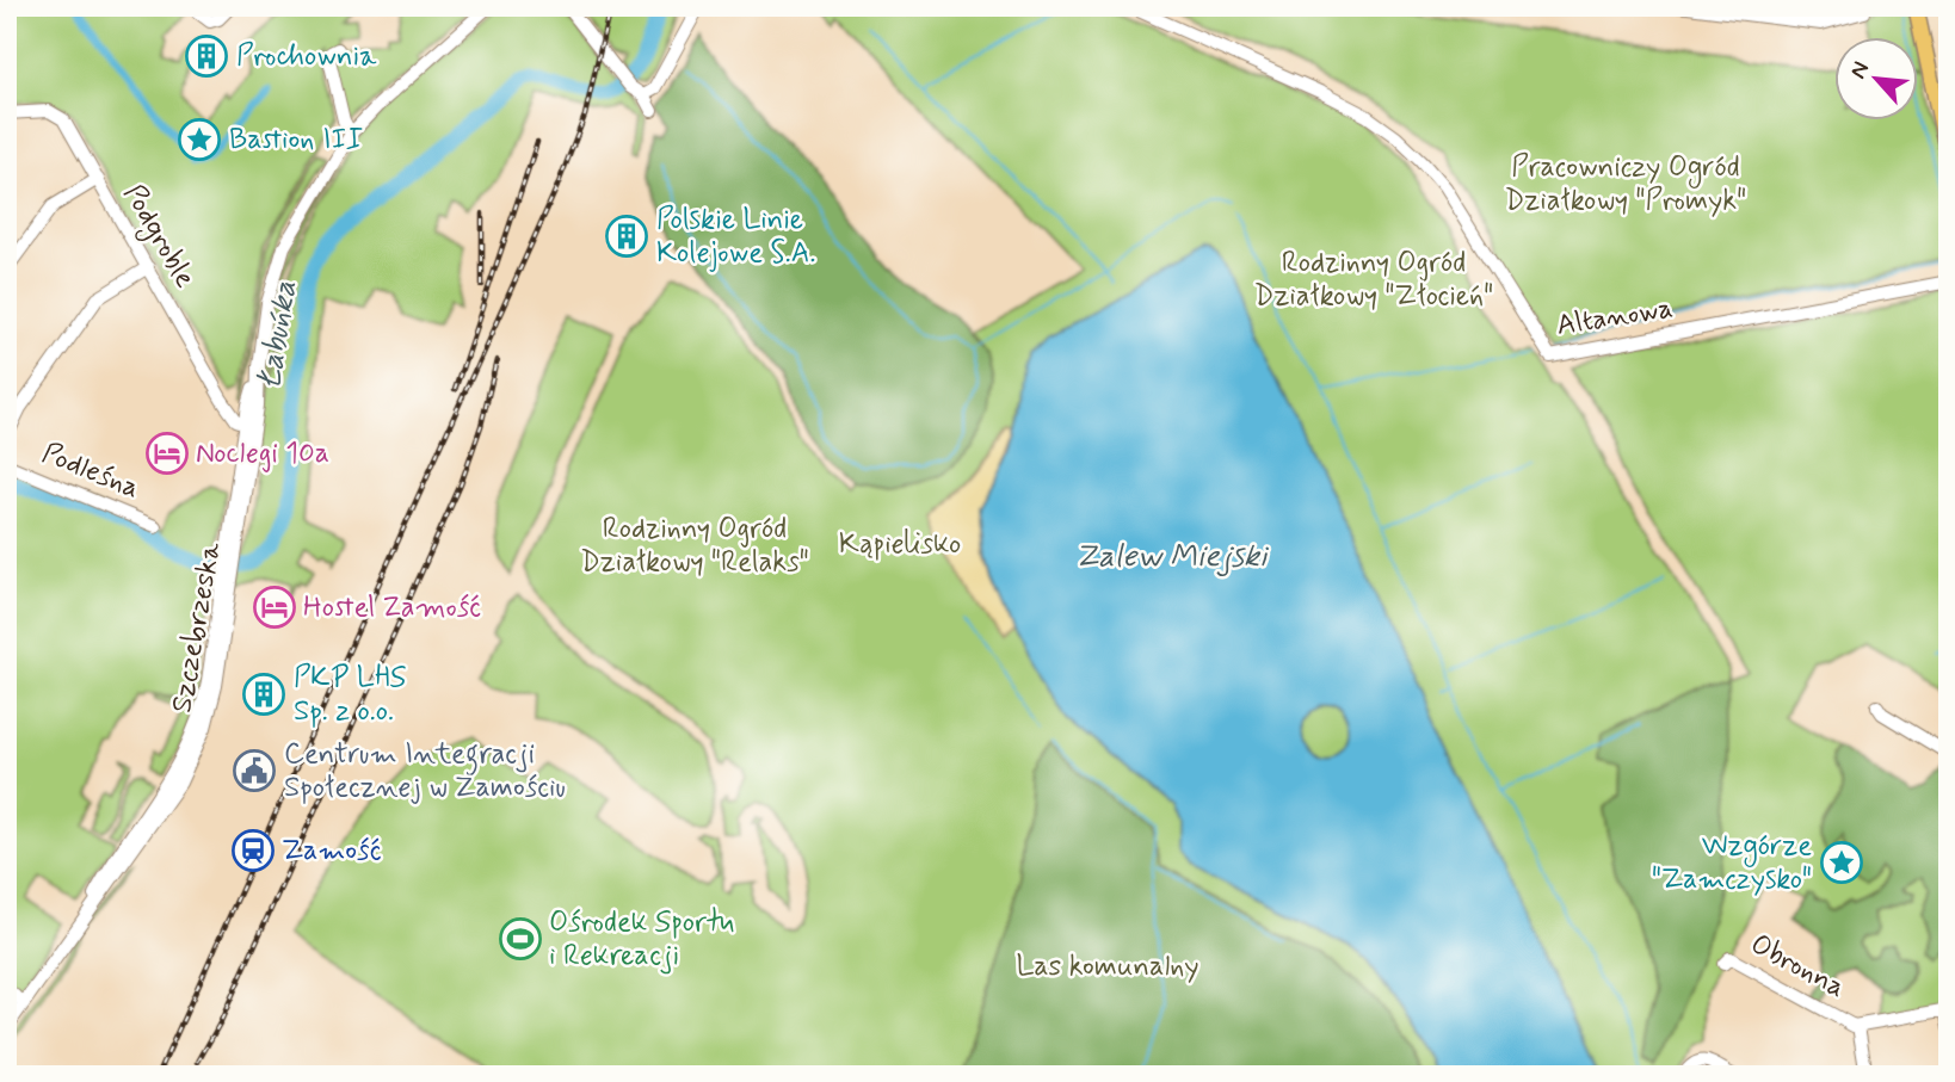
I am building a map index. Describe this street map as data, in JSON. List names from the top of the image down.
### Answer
{
  "streets": {
    "street": [
      "Podgroble",
      "Altanowa",
      "Podleśna",
      "Szczebrzeska",
      "Obronna"
    ]
  },
  "crossings": [
    ["Podgroble", "Szczebrzeska"]
  ],
  "water": ["Łabuńka", "Zalew Miejski"],
  "parks": [
    "Pracowniczy Ogród Działkowy \"Promyk\"",
    "Rodzinny Ogród Działkowy \"Złocień\"",
    "Rodzinny Ogród Działkowy \"Relaks\"",
    "Kąpielisko",
    "Las komunalny"
  ],
  "places": {
    "building": ["Prochownia", "Polskie Linie Kolejowe S.A.", "PKP LHS Sp. z o.o."],
    "place": ["Bastion III", "Wzgórze \"Zamczysko\""],
    "hotel": ["Noclegi 10a", "Hostel Zamość"],
    "public building": ["Centrum Integracji Społecznej w Zamościu"],
    "station": ["Zamość"],
    "sports": ["Ośrodek Sportu i Rekreacji"]
  },
  "north": "top left"
}
